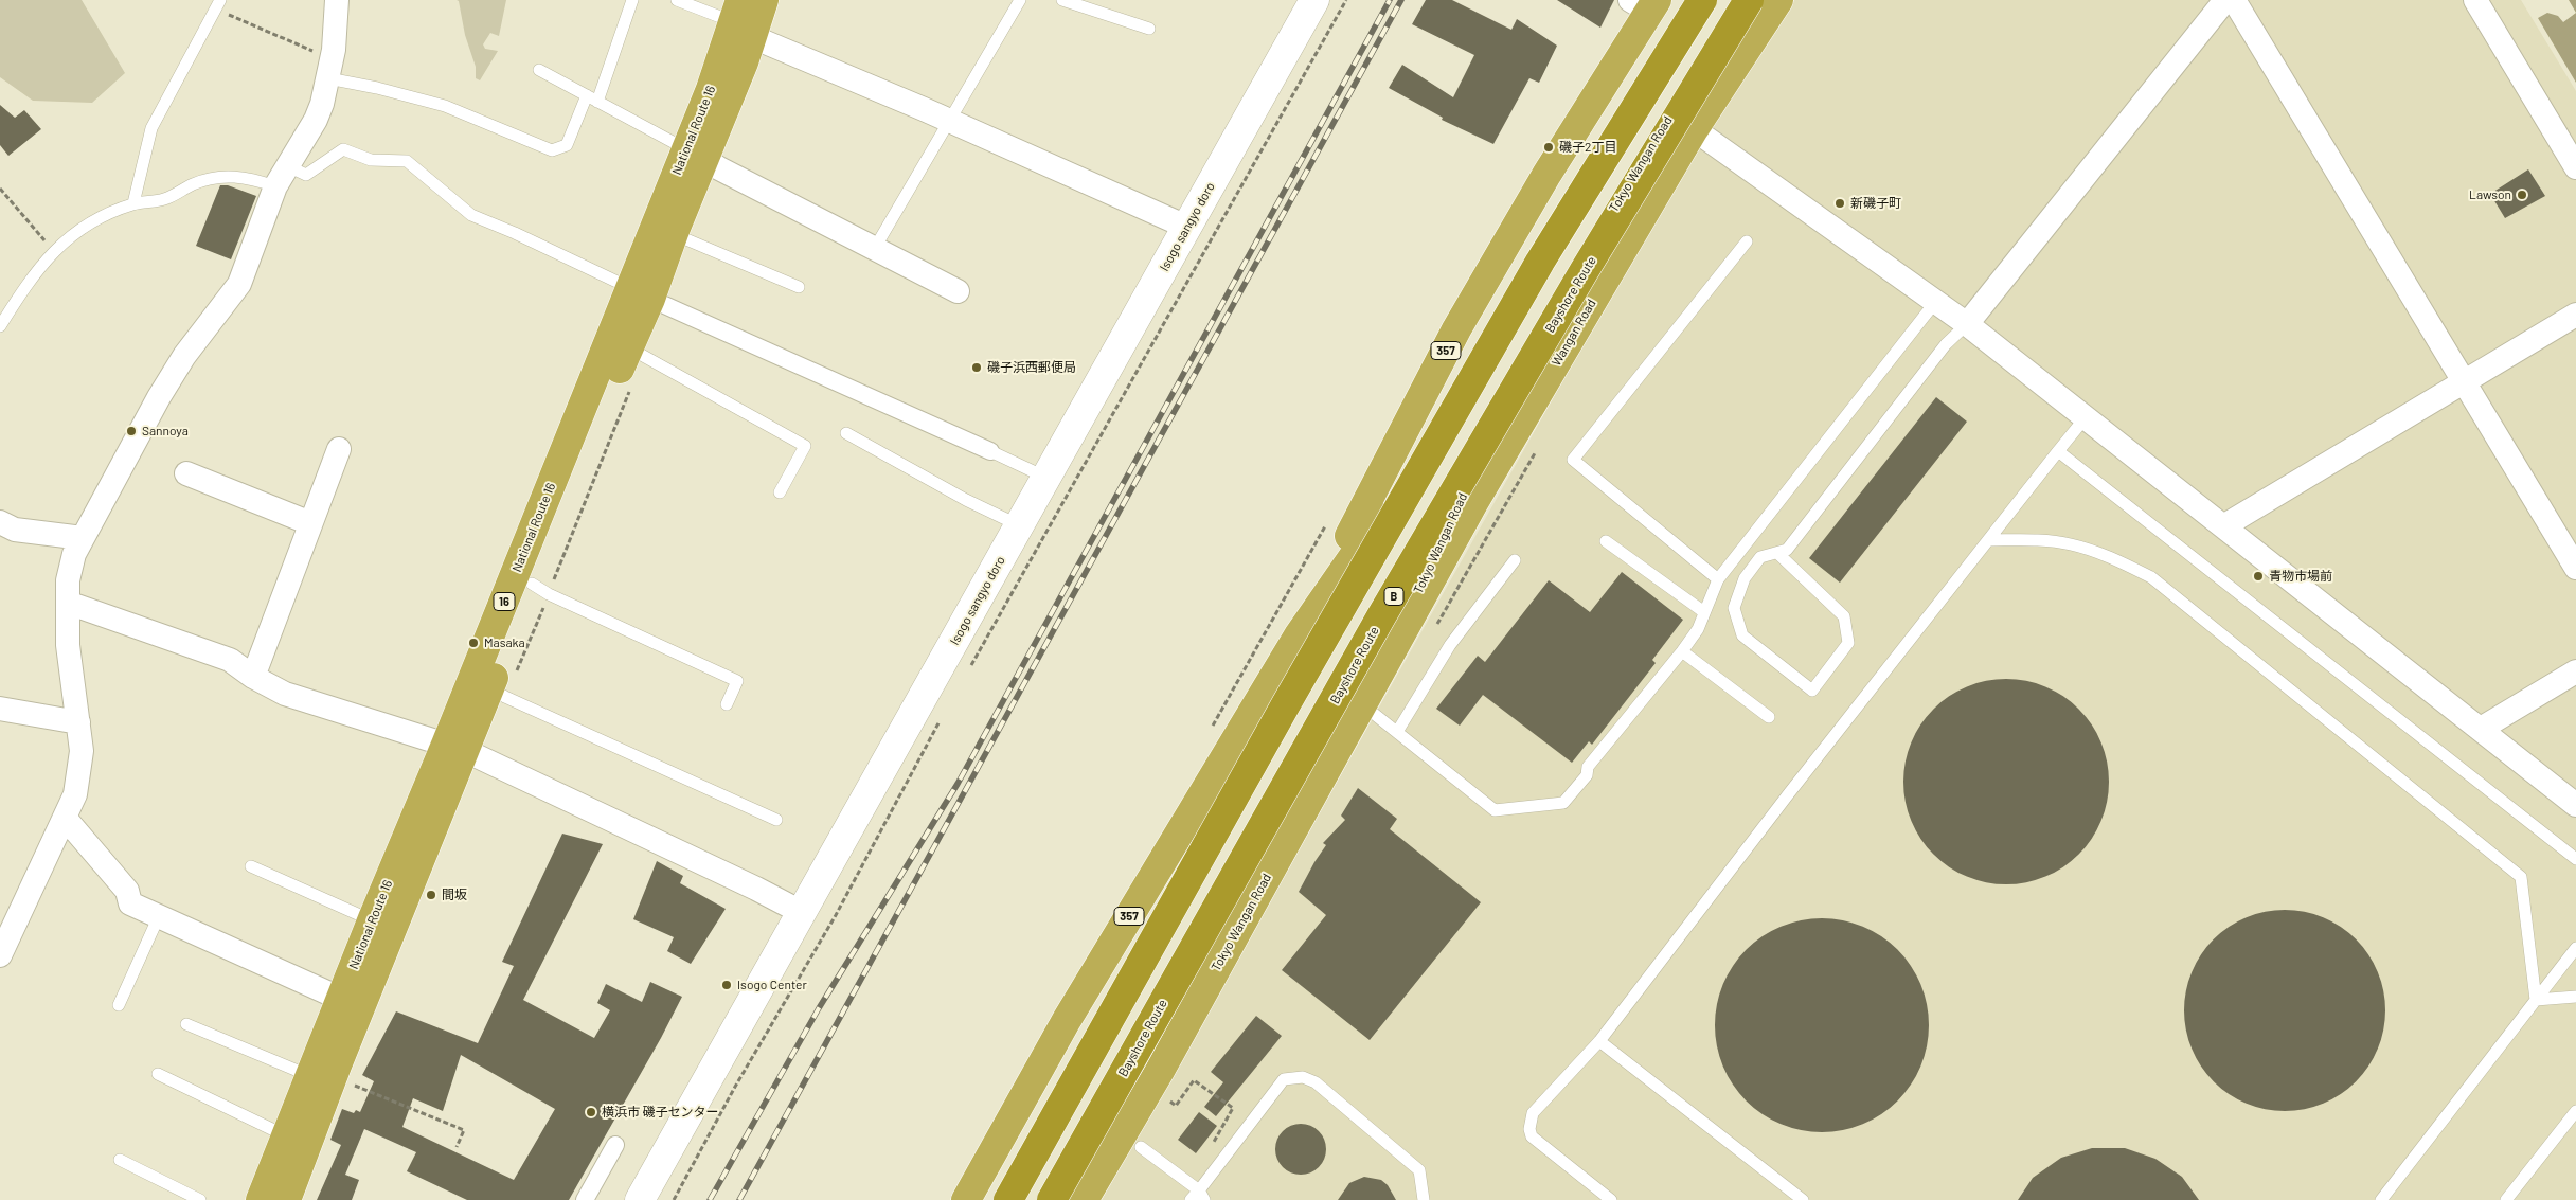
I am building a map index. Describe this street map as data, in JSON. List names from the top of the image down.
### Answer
{
  "streets": {
    "highway": [
      "National Route 16",
      "Tokyo Wangan Road",
      "Bayshore Route",
      "Wangan Road",
      "357",
      "B",
      "16"
    ],
    "street": ["Isogo sangyo doro"]
  },
  "crossings": [
    ["Tokyo Wangan Road", "Wangan Road"],
    ["Tokyo Wangan Road", "357"]
  ],
  "places": [
    "磯子2丁目",
    "Lawson",
    "新磯子町",
    "磯子浜西郵便局",
    "Sannoya",
    "青物市場前",
    "Masaka",
    "間坂",
    "Isogo Center",
    "横浜市 磯子センター"
  ]
}
